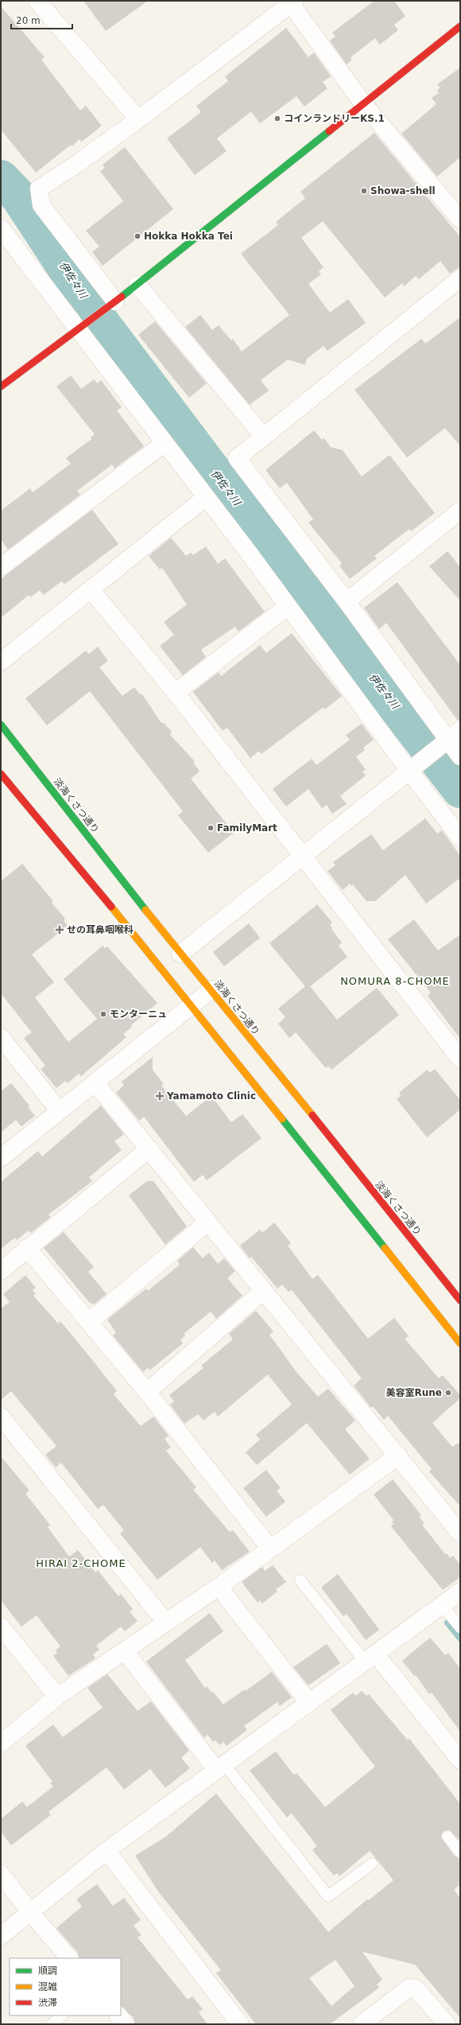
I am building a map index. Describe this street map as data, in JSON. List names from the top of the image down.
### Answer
{
  "streets": {
    "street": ["淡海くさつ通り"]
  },
  "districts": ["NOMURA 8-CHOME", "HIRAI 2-CHOME"],
  "water": ["伊佐々川"],
  "places": {
    "other": [
      "コインランドリーKS.1",
      "Showa-shell",
      "Hokka Hokka Tei",
      "FamilyMart",
      "モンターニュ",
      "美容室Rune"
    ],
    "health": ["せの耳鼻咽喉科", "Yamamoto Clinic"]
  },
  "legend": ["順調", "混雑", "渋滞"],
  "scale_bar": "20 m"
}
